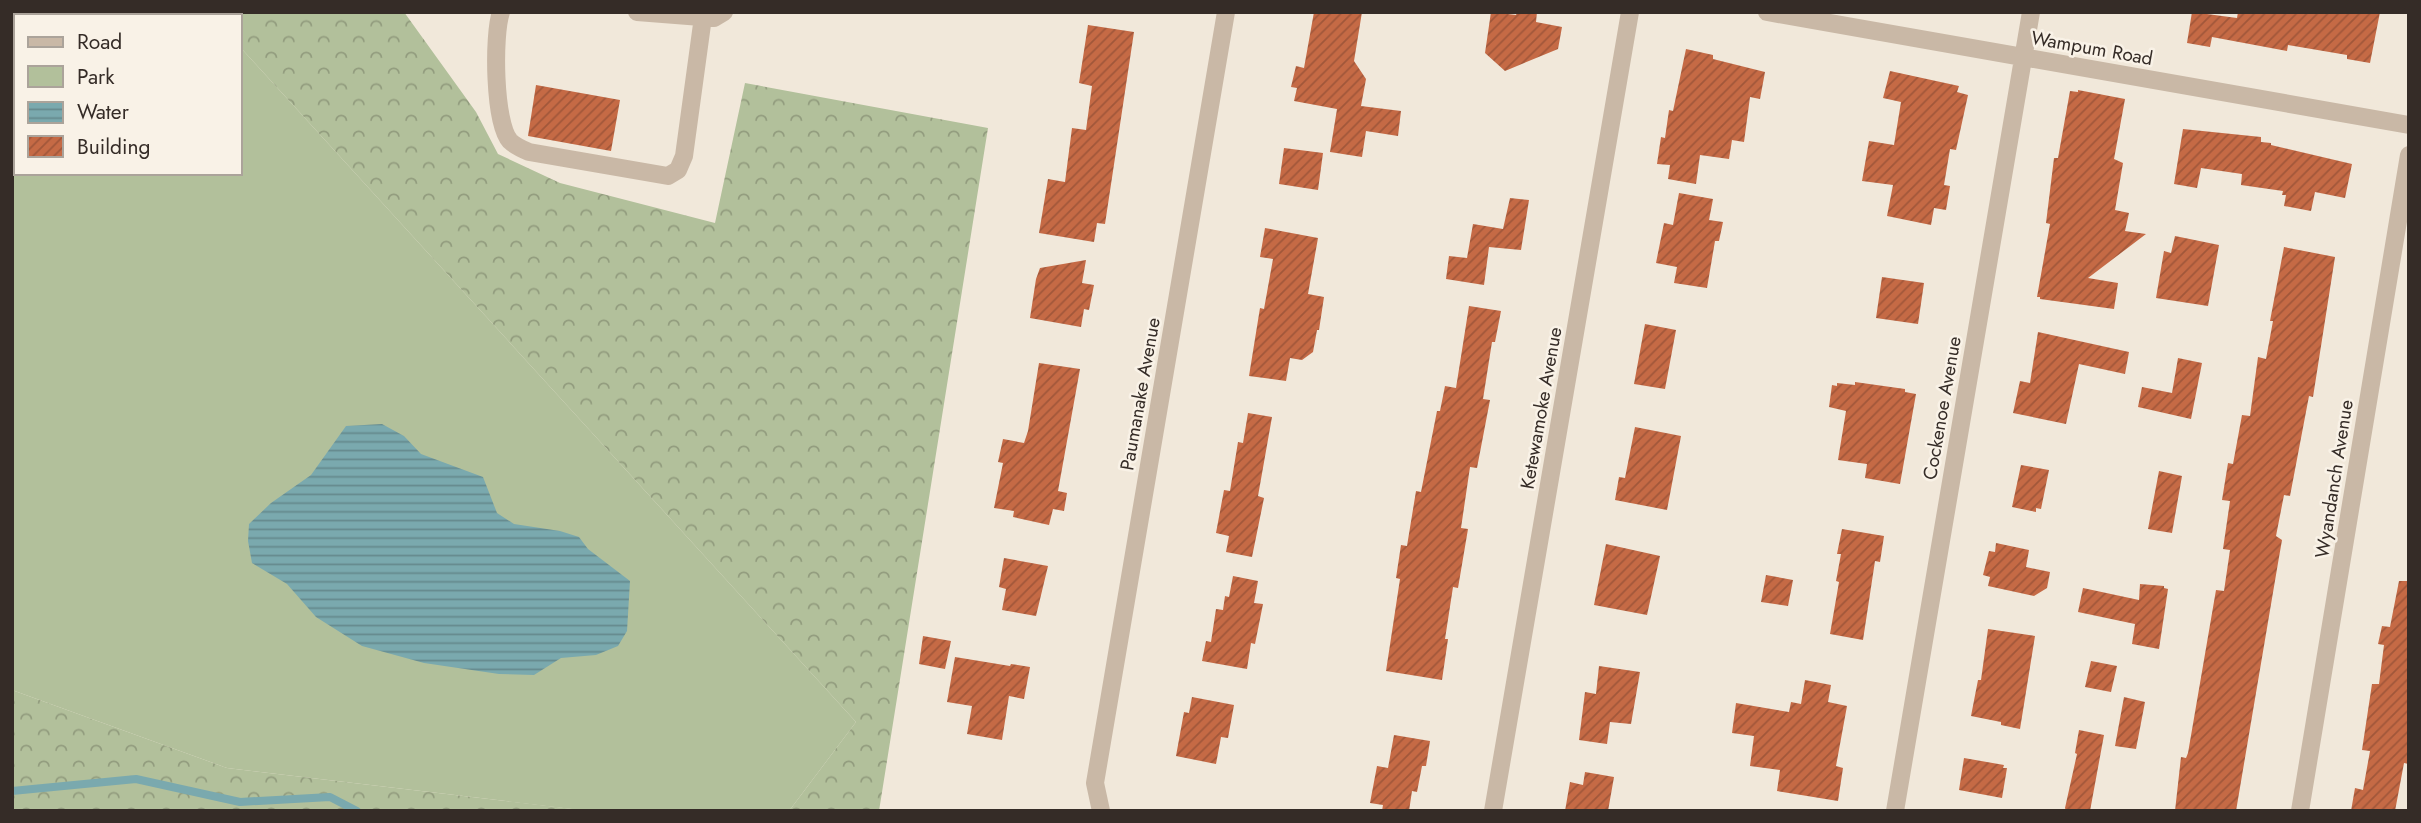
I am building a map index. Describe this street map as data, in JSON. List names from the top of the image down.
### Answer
{
  "streets": {
    "street": [
      "Wampum Road",
      "Paumanake Avenue",
      "Ketewamoke Avenue",
      "Cockenoe Avenue",
      "Wyandanch Avenue"
    ]
  },
  "crossings": [
    ["Wampum Road", "Cockenoe Avenue"]
  ],
  "legend": [
    "Road",
    "Park",
    "Water",
    "Building"
  ]
}
